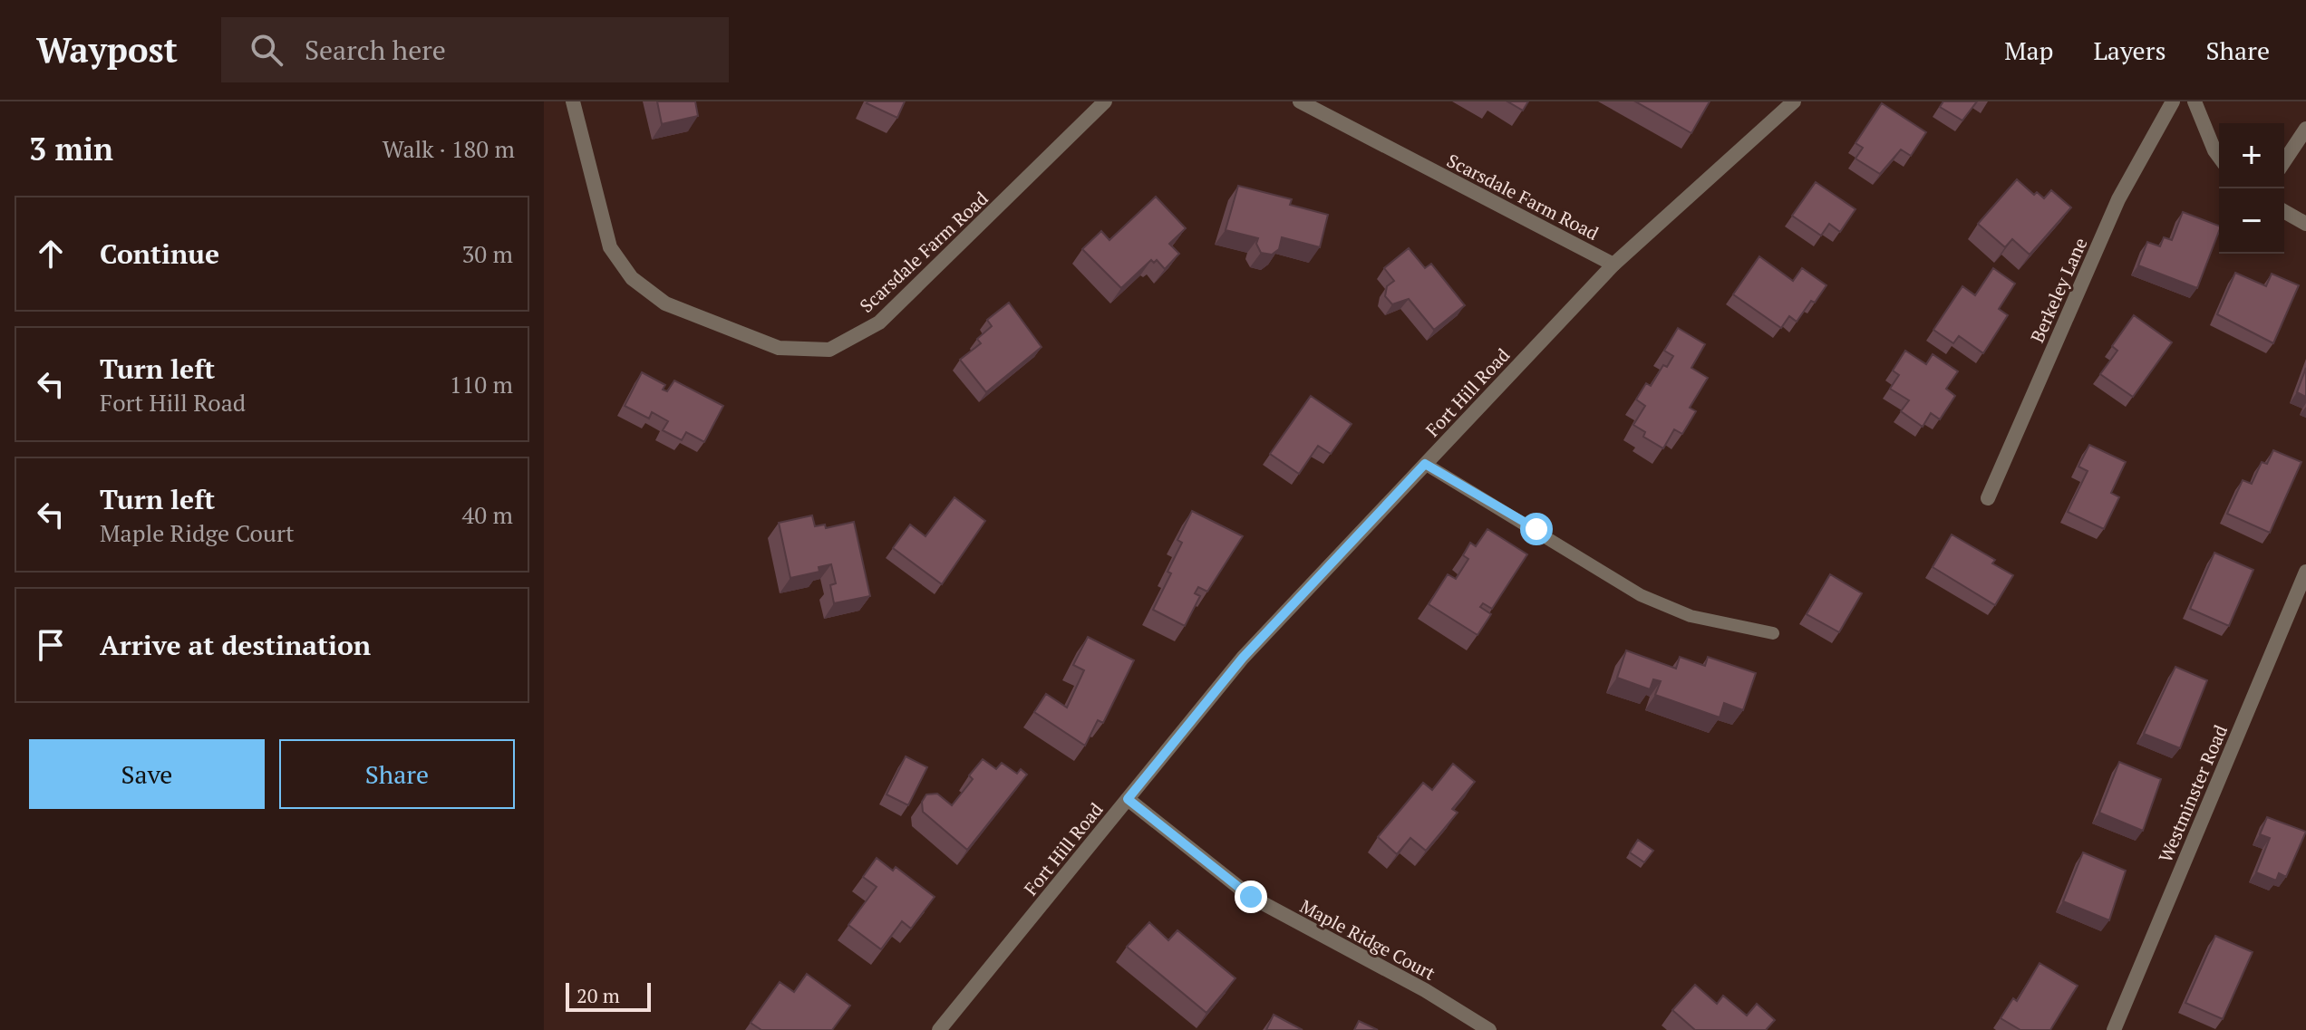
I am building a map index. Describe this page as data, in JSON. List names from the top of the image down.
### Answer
{
  "streets": {
    "street": [
      "Scarsdale Farm Road",
      "Berkeley Lane",
      "Fort Hill Road",
      "Westminster Road",
      "Maple Ridge Court"
    ]
  },
  "crossings": [
    ["Scarsdale Farm Road", "Fort Hill Road"],
    ["Fort Hill Road", "Maple Ridge Court"]
  ],
  "scale_bar": "20 m",
  "page": {
    "header": "Waypost",
    "search": "Search here",
    "nav": ["Map", "Layers", "Share"],
    "heading": ["3 min", "Walk · 180 m"],
    "map_buttons": ["+", "−"],
    "list": [
      ["Continue", "30 m"],
      ["Turn left", "Fort Hill Road", "110 m"],
      ["Turn left", "Maple Ridge Court", "40 m"],
      "Arrive at destination"
    ],
    "buttons": ["Save", "Share"],
    "scale": "20 m"
  }
}
